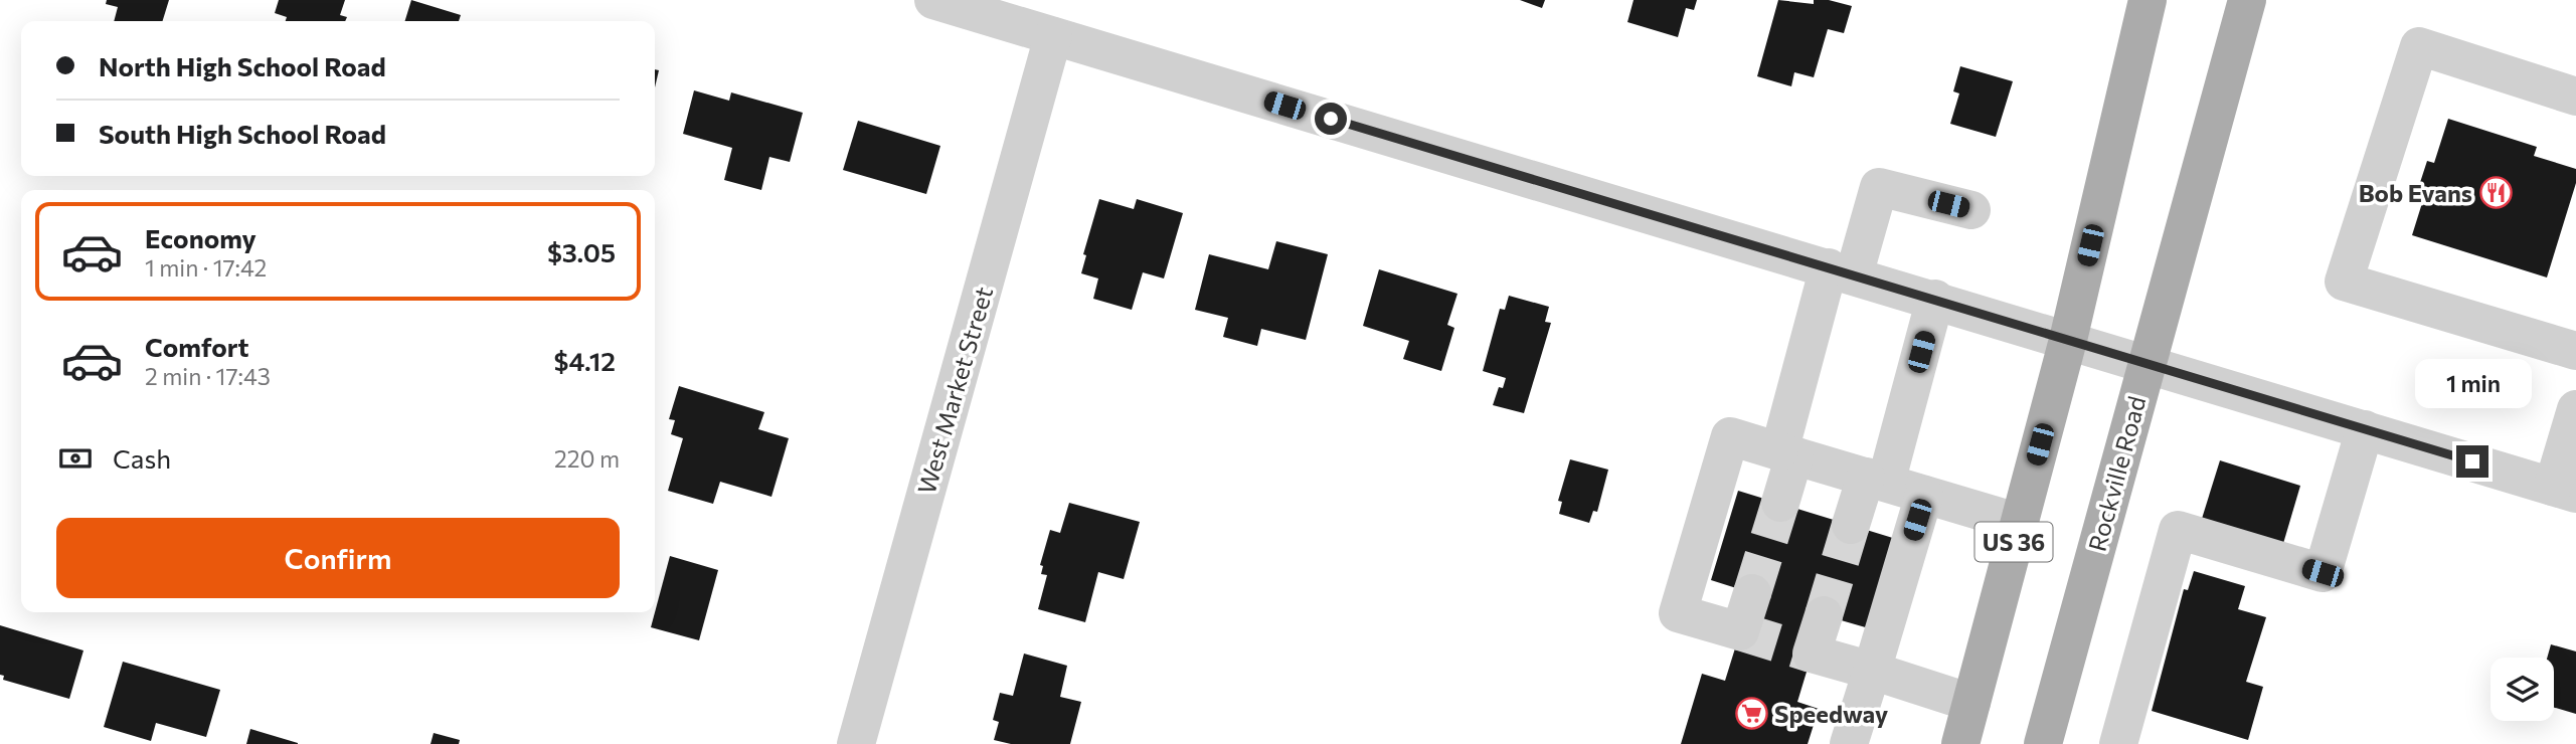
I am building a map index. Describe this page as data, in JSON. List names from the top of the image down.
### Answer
{
  "streets": {
    "main road": ["Rockville Road", "US 36"],
    "street": ["West Market Street"]
  },
  "places": {
    "restaurant": ["Bob Evans"],
    "supermarket": ["Speedway"]
  },
  "page": {
    "banner": ["North High School Road", "South High School Road"],
    "list": [
      {
        "name": "Economy",
        "note": "1 min · 17:42",
        "value": "$3.05"
      },
      {
        "name": "Comfort",
        "note": "2 min · 17:43",
        "value": "$4.12"
      }
    ],
    "bubble": "1 min",
    "pay": ["Cash", "220 m"],
    "buttons": "Confirm"
  }
}
